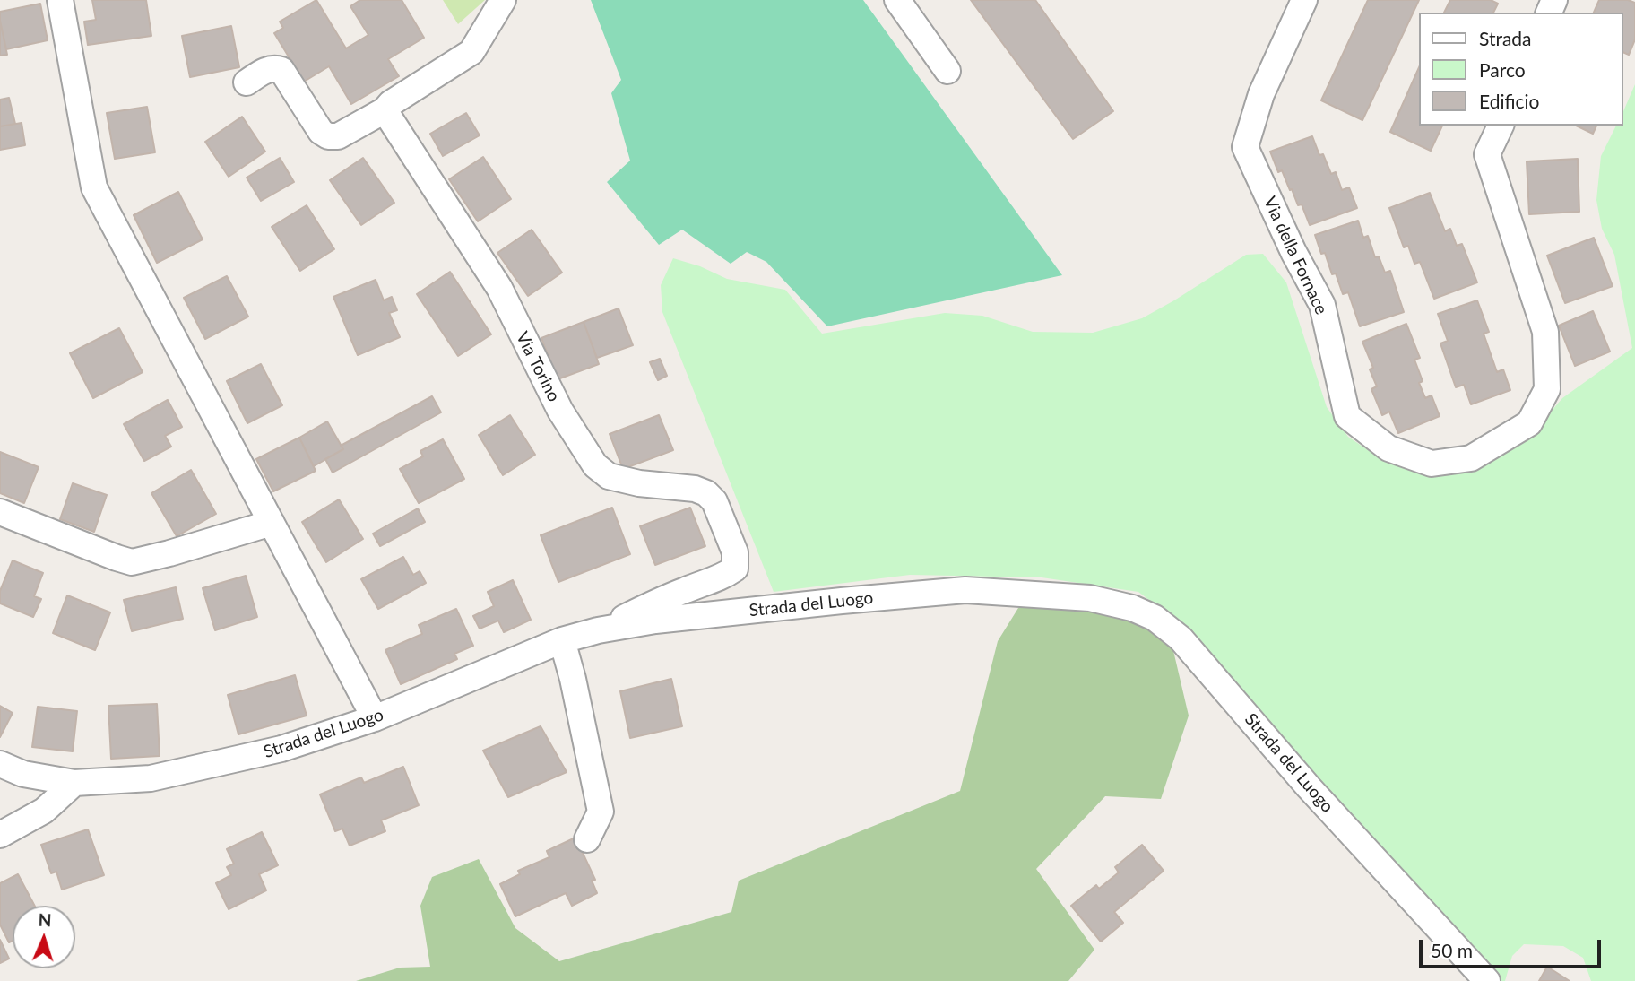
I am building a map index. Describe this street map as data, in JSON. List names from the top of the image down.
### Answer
{
  "streets": {
    "street": ["Via della Fornace", "Via Torino", "Strada del Luogo"]
  },
  "crossings": [
    ["Via Torino", "Strada del Luogo"]
  ],
  "legend": ["Strada", "Parco", "Edificio"],
  "scale_bar": "50 m",
  "north": "top"
}
